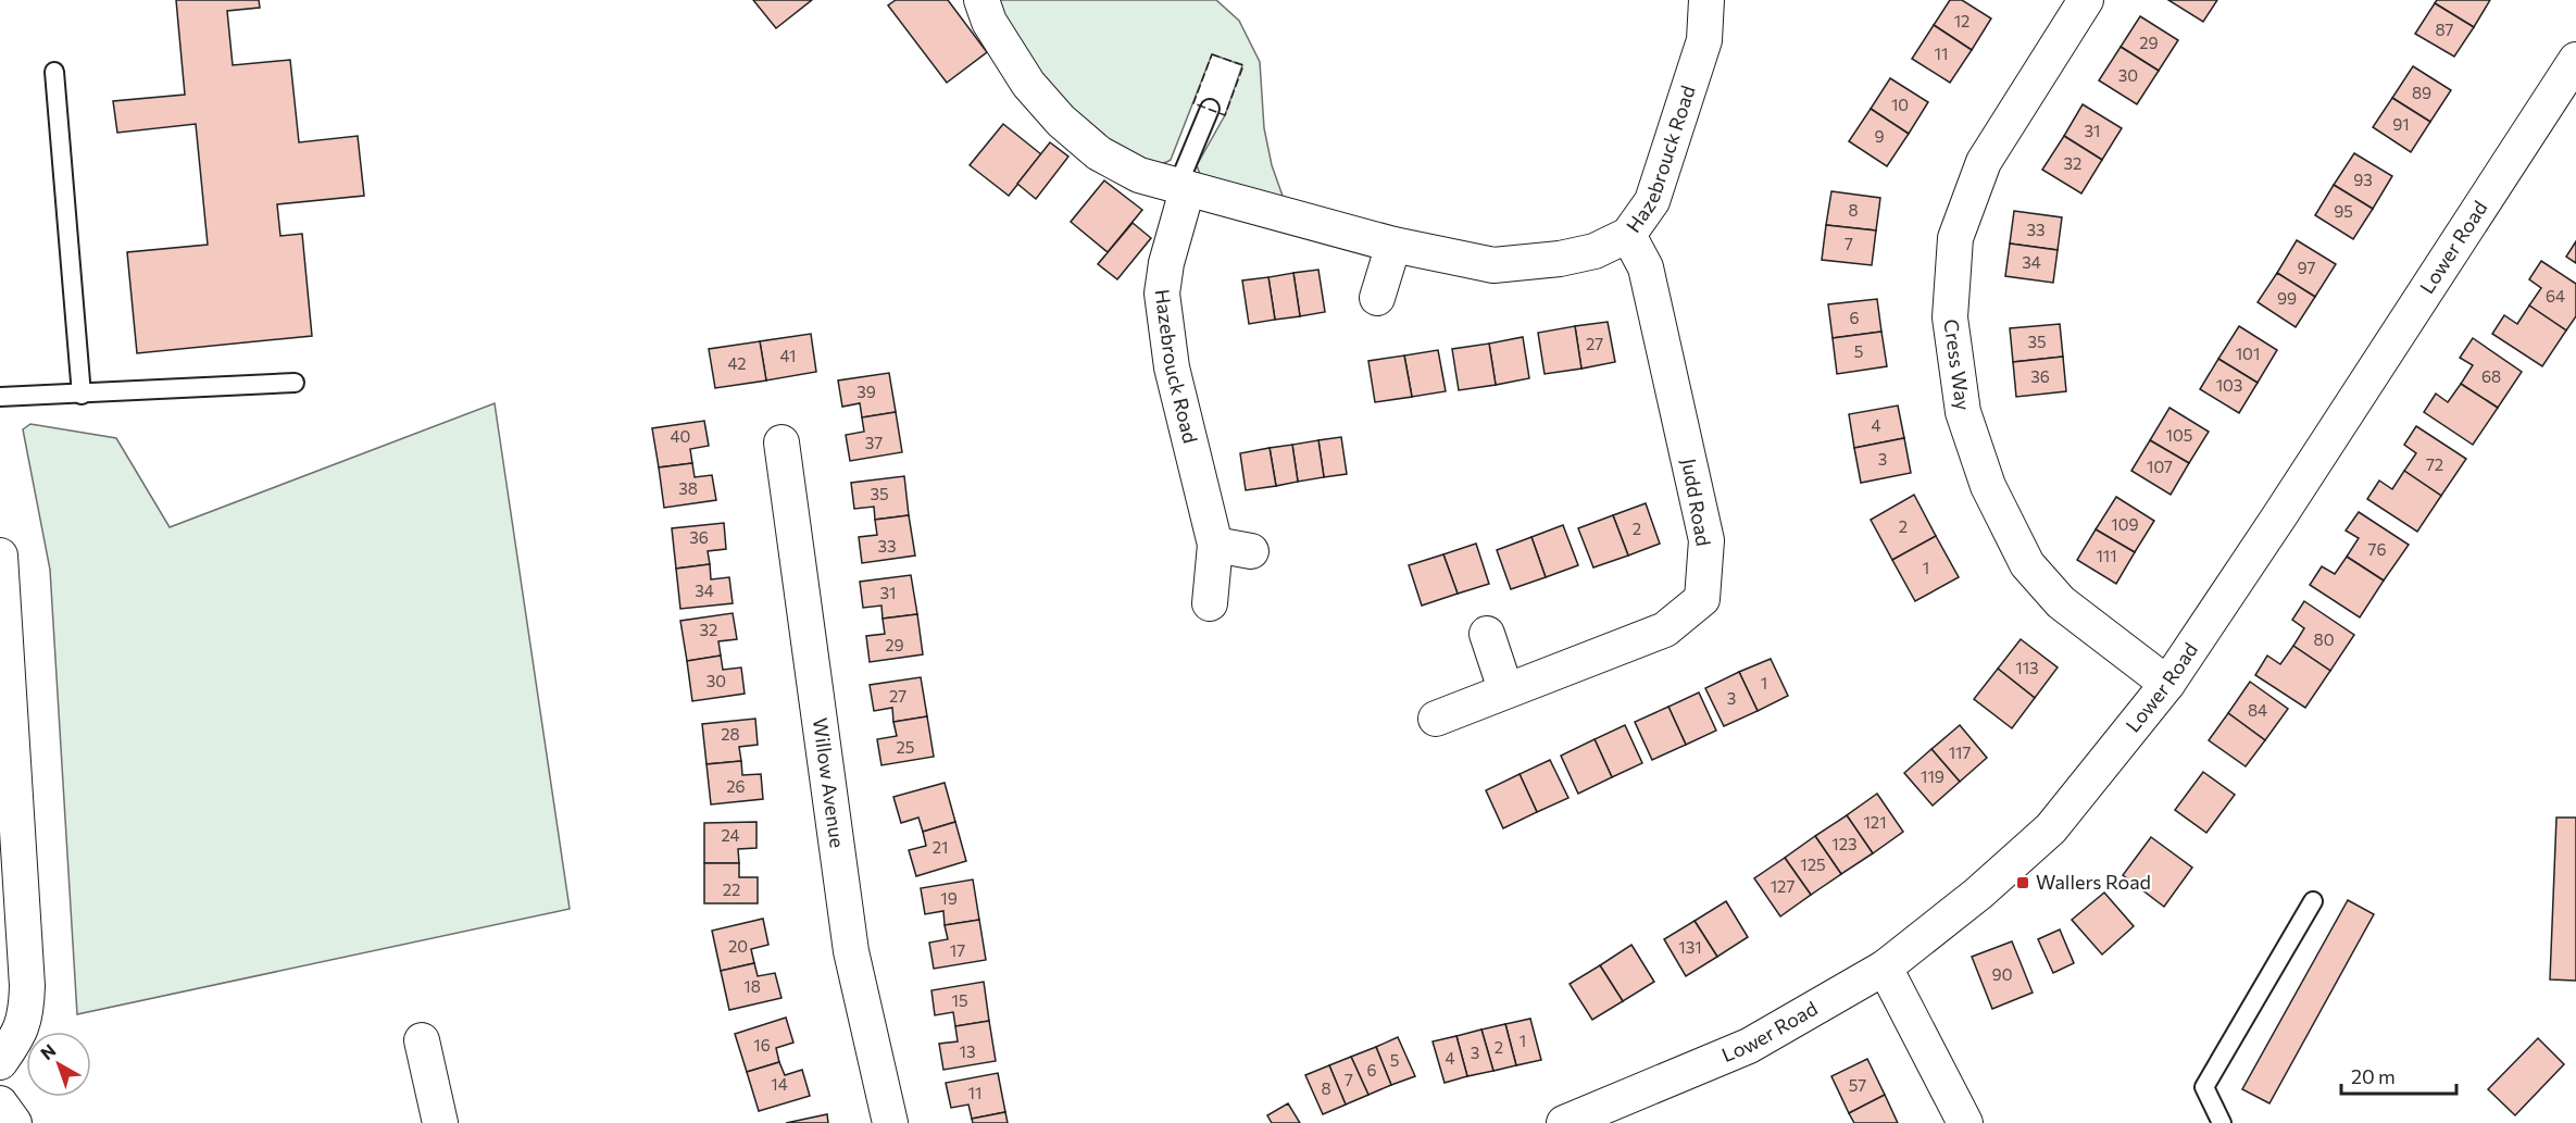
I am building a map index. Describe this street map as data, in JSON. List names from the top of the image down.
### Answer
{
  "streets": {
    "street": [
      "Hazebrouck Road",
      "Lower Road",
      "Cress Way",
      "Judd Road",
      "Willow Avenue"
    ]
  },
  "crossings": [
    ["Hazebrouck Road", "Judd Road"],
    ["Lower Road", "Cress Way"]
  ],
  "places": {
    "transit": ["Wallers Road"]
  },
  "house_numbers": [
    "12",
    "87",
    "29",
    "11",
    "30",
    "89",
    "10",
    "91",
    "31",
    "9",
    "32",
    "93",
    "8",
    "95",
    "33",
    "7",
    "34",
    "97",
    "64",
    "99",
    "6",
    "35",
    "27",
    "5",
    "101",
    "41",
    "42",
    "36",
    "68",
    "103",
    "39",
    "4",
    "105",
    "40",
    "37",
    "3",
    "72",
    "107",
    "38",
    "35",
    "109",
    "2",
    "2",
    "36",
    "33",
    "76",
    "111",
    "1",
    "34",
    "31",
    "32",
    "80",
    "29",
    "113",
    "30",
    "1",
    "27",
    "3",
    "84",
    "28",
    "25",
    "117",
    "119",
    "26",
    "121",
    "24",
    "123",
    "21",
    "125",
    "127",
    "22",
    "19",
    "20",
    "131",
    "17",
    "90",
    "18",
    "15",
    "1",
    "16",
    "2",
    "13",
    "3",
    "4",
    "5",
    "6",
    "7",
    "14",
    "57",
    "8",
    "11"
  ],
  "scale_bar": "20 m",
  "north": "top left"
}
